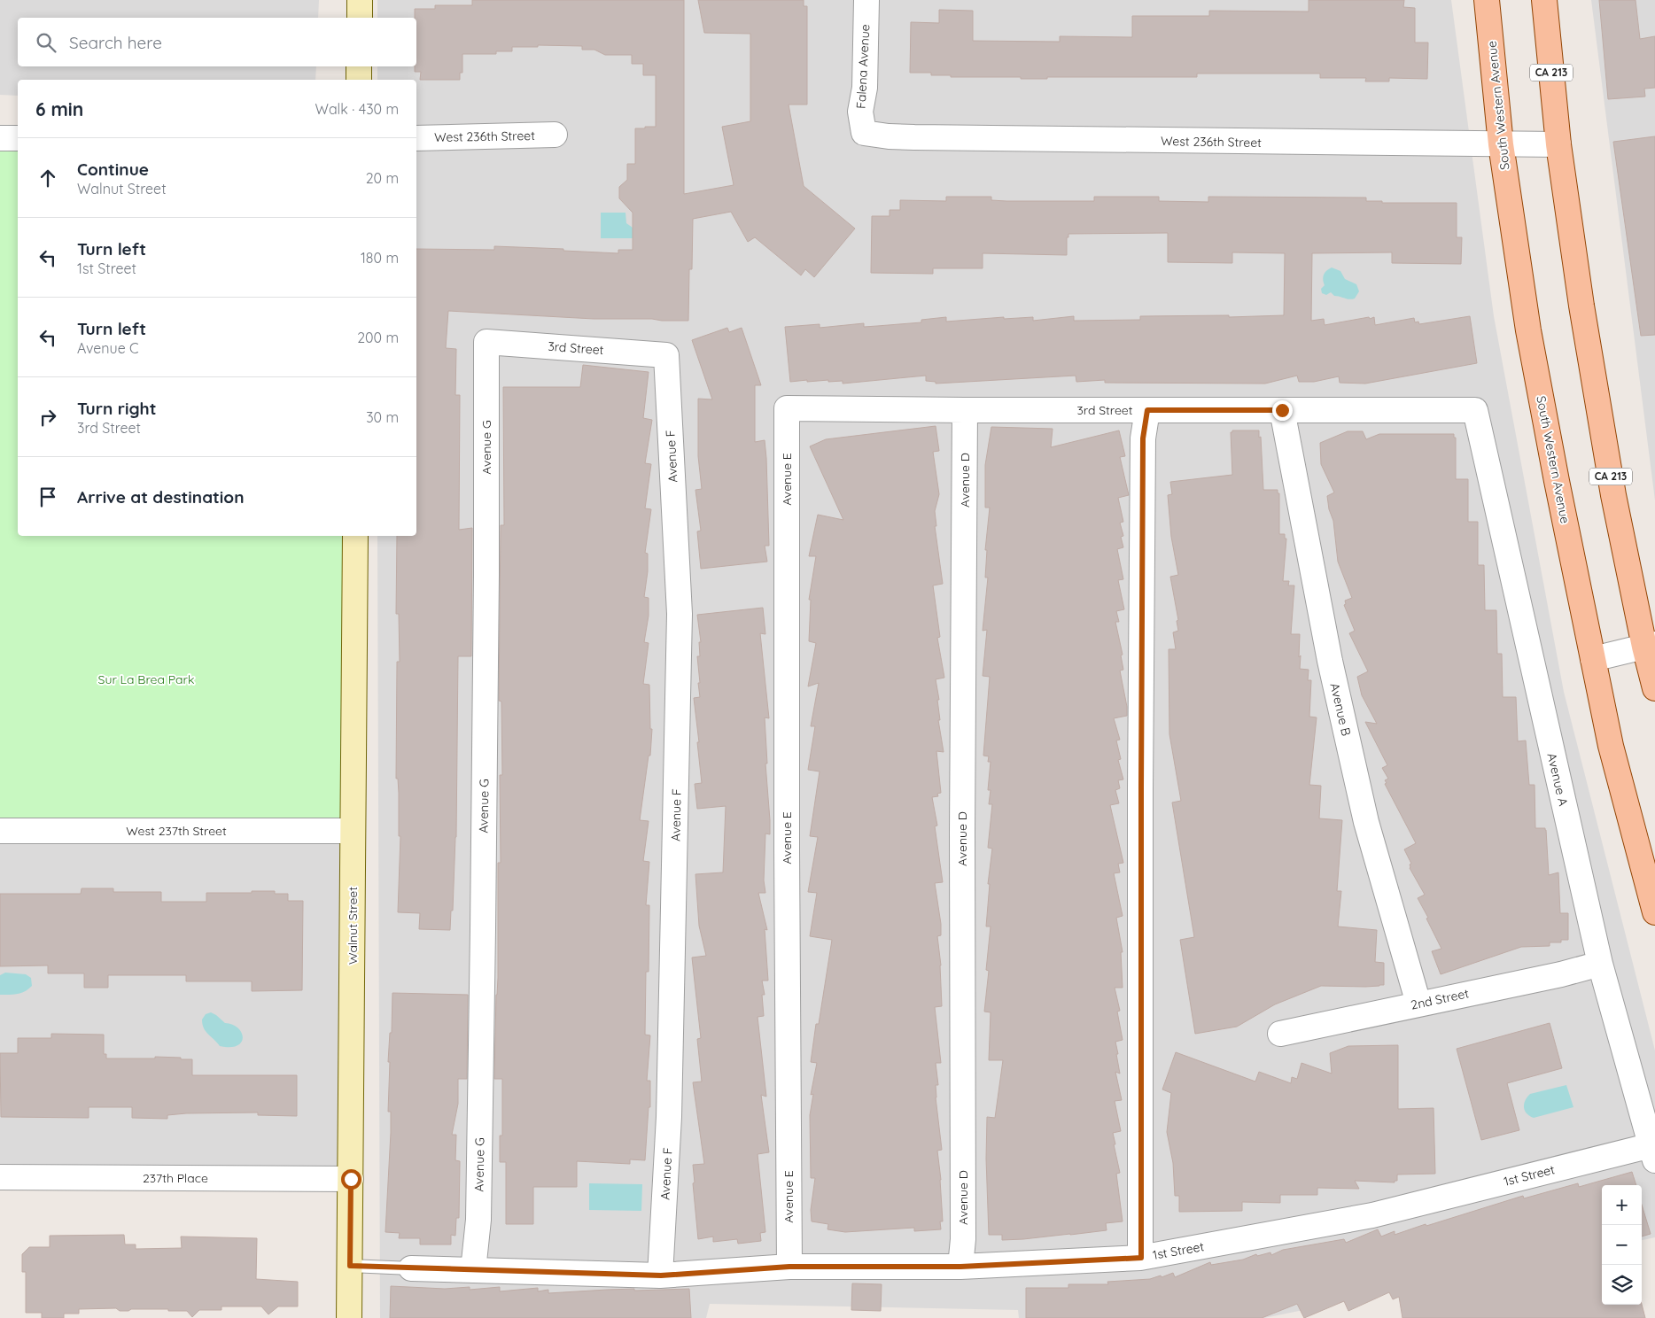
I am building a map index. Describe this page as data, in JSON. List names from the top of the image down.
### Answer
{
  "streets": {
    "main road": ["CA 213", "South Western Avenue"],
    "street": [
      "Falena Avenue",
      "West 236th Street",
      "3rd Street",
      "Avenue G",
      "Avenue F",
      "Avenue E",
      "Avenue D",
      "Avenue B",
      "Avenue A",
      "West 237th Street",
      "Walnut Street",
      "2nd Street",
      "1st Street",
      "237th Place"
    ]
  },
  "crossings": [
    ["Falena Avenue", "West 236th Street"],
    ["CA 213", "West 236th Street"],
    ["South Western Avenue", "West 236th Street"],
    ["3rd Street", "Avenue G"],
    ["3rd Street", "Avenue F"],
    ["3rd Street", "Avenue E"],
    ["3rd Street", "Avenue D"],
    ["3rd Street", "Avenue B"],
    ["3rd Street", "Avenue A"],
    ["Avenue G", "1st Street"],
    ["Avenue F", "1st Street"],
    ["Avenue E", "1st Street"],
    ["Avenue D", "1st Street"],
    ["Avenue B", "2nd Street"],
    ["Avenue A", "2nd Street"],
    ["Avenue A", "1st Street"],
    ["West 237th Street", "Walnut Street"],
    ["Walnut Street", "1st Street"],
    ["Walnut Street", "237th Place"]
  ],
  "parks": ["Sur La Brea Park"],
  "page": {
    "search": "Search here",
    "heading": ["6 min", "Walk · 430 m"],
    "list": [
      ["Continue", "Walnut Street", "20 m"],
      ["Turn left", "1st Street", "180 m"],
      ["Turn left", "Avenue C", "200 m"],
      ["Turn right", "3rd Street", "30 m"],
      "Arrive at destination"
    ],
    "map_buttons": ["+", "−"]
  }
}
